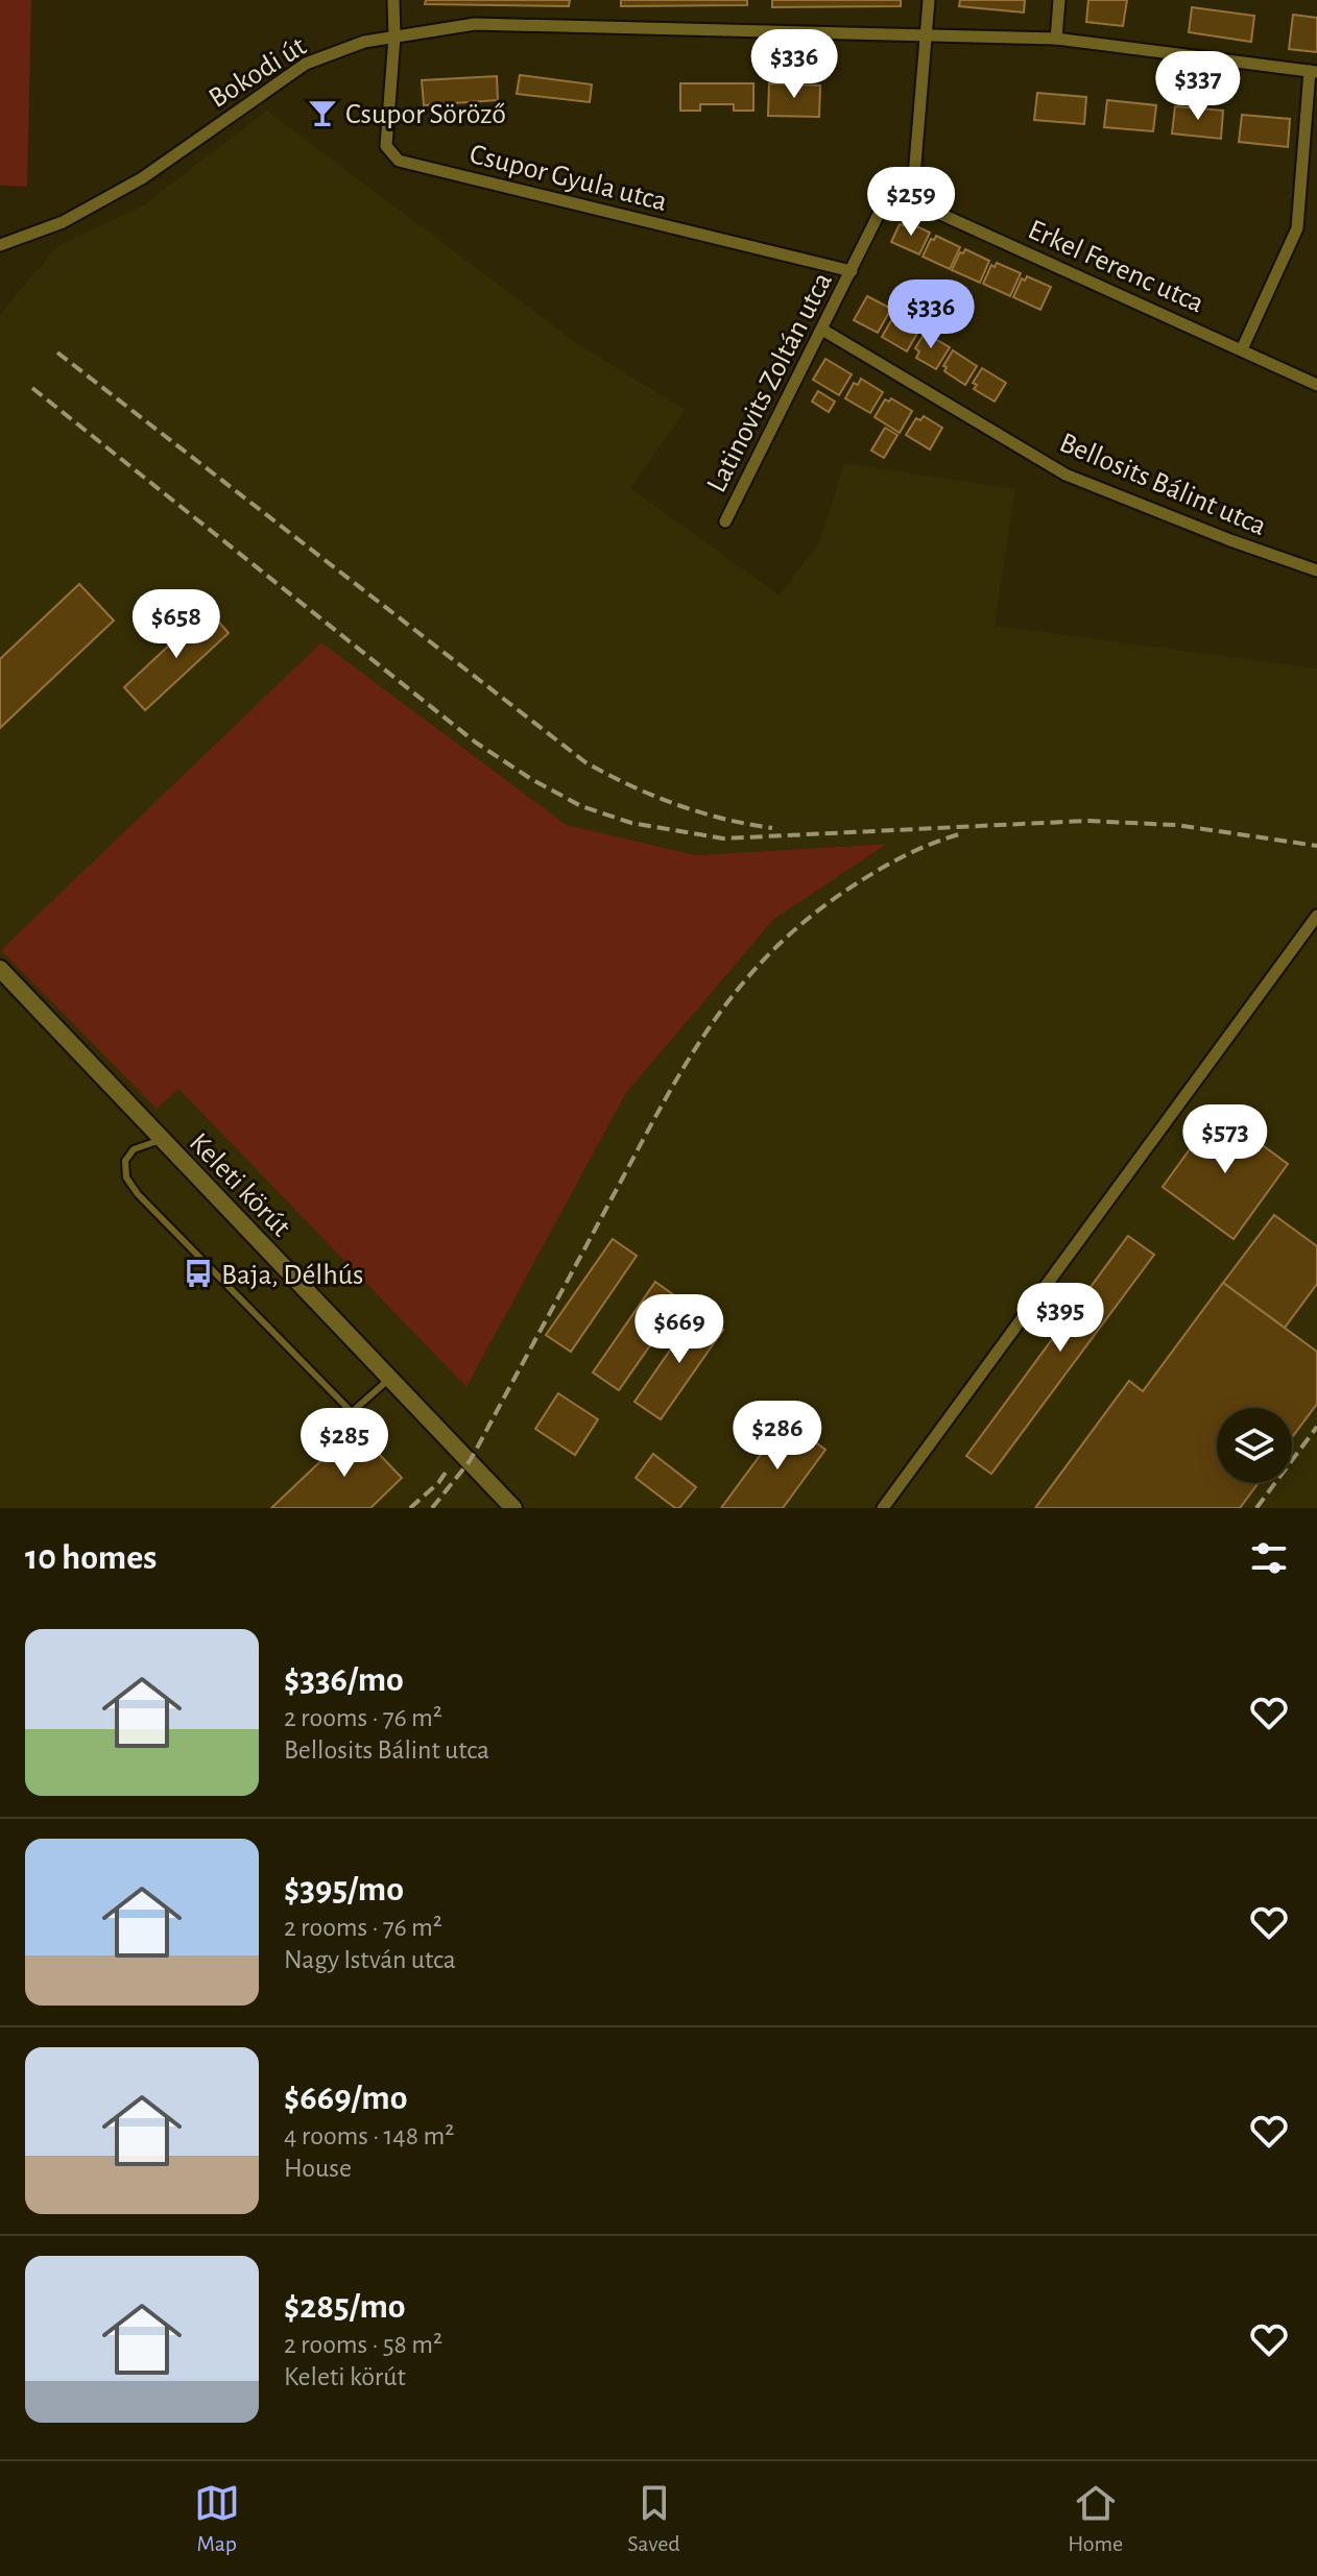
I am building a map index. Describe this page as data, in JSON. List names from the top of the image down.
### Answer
{
  "streets": {
    "main road": ["Keleti körút"],
    "street": [
      "Bokodi út",
      "Csupor Gyula utca",
      "Erkel Ferenc utca",
      "Latinovits Zoltán utca",
      "Bellosits Bálint utca"
    ]
  },
  "crossings": [
    ["Bokodi út", "Csupor Gyula utca"],
    ["Csupor Gyula utca", "Latinovits Zoltán utca"],
    ["Erkel Ferenc utca", "Latinovits Zoltán utca"],
    ["Latinovits Zoltán utca", "Bellosits Bálint utca"]
  ],
  "places": {
    "bar": ["Csupor Söröző"],
    "bus stop": ["Baja, Délhús"]
  },
  "page": {
    "price": [
      "$336",
      "$337",
      "$259",
      "$336",
      "$658",
      "$573",
      "$395",
      "$669",
      "$286",
      "$285"
    ],
    "heading": "10 homes",
    "list": [
      {
        "name": "$336/mo",
        "note": "2 rooms · 76 m² · Bellosits Bálint utca"
      },
      {
        "name": "$395/mo",
        "note": "2 rooms · 76 m² · Nagy István utca"
      },
      {
        "name": "$669/mo",
        "note": "4 rooms · 148 m² · House"
      },
      {
        "name": "$285/mo",
        "note": "2 rooms · 58 m² · Keleti körút"
      }
    ],
    "tabs": ["Map", "Saved", "Home"]
  }
}
